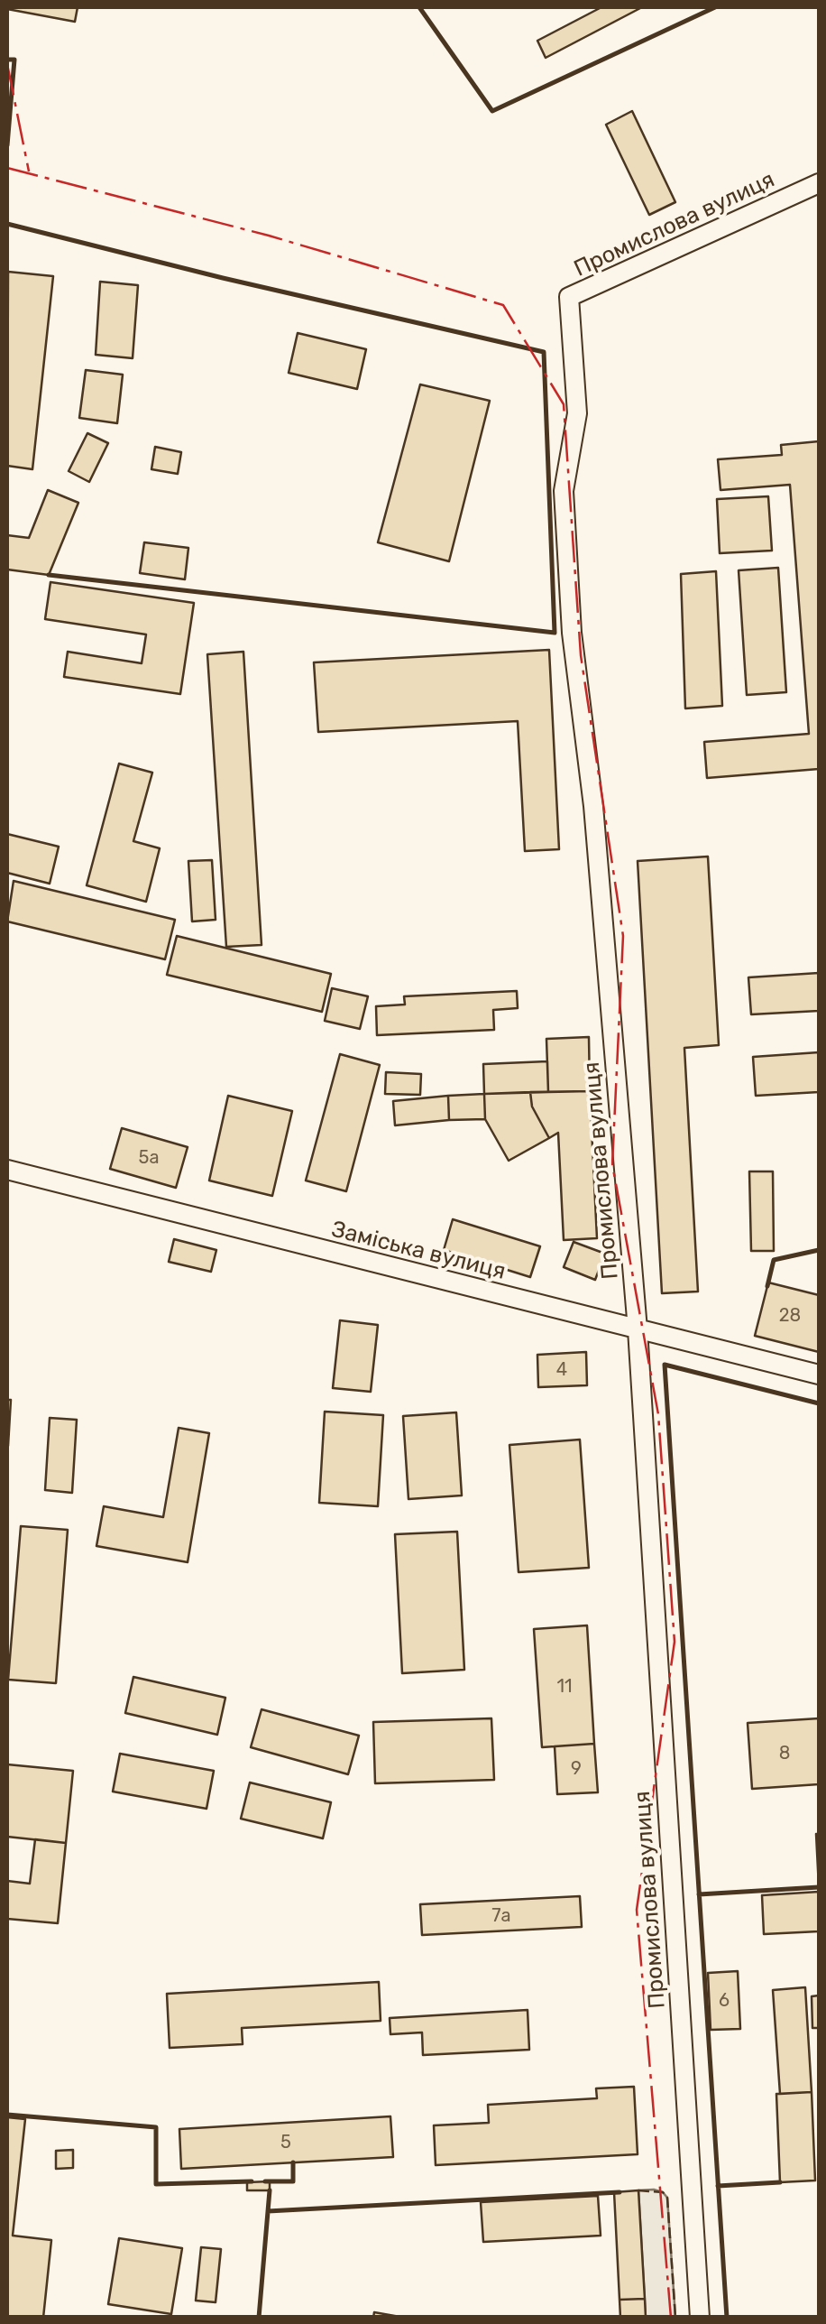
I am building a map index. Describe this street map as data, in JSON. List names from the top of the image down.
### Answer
{
  "streets": {
    "street": ["Промислова вулиця", "Заміська вулиця"]
  },
  "crossings": [
    ["Промислова вулиця", "Заміська вулиця"]
  ],
  "house_numbers": [
    "5а",
    "28",
    "4",
    "11",
    "8",
    "9",
    "7а",
    "6",
    "5"
  ]
}
